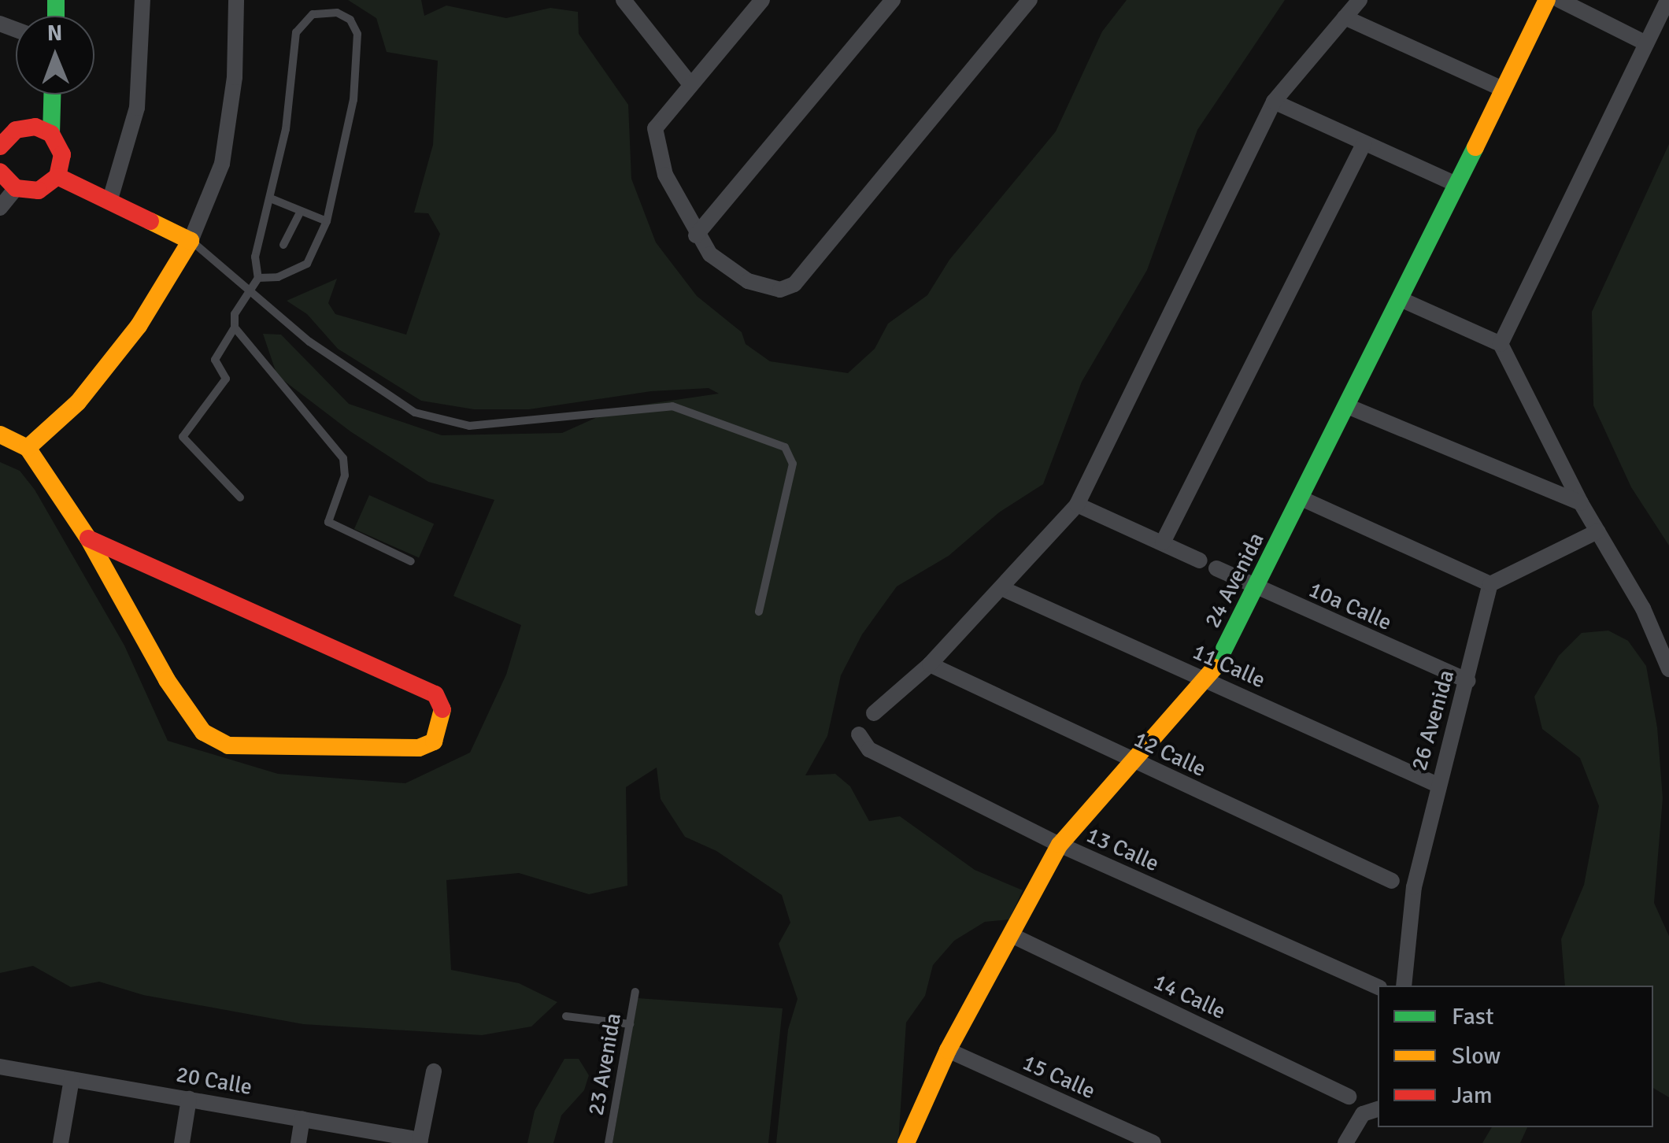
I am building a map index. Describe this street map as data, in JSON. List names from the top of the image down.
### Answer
{
  "streets": {
    "street": [
      "24 Avenida",
      "10a Calle",
      "11 Calle",
      "26 Avenida",
      "12 Calle",
      "13 Calle",
      "14 Calle",
      "15 Calle",
      "20 Calle"
    ],
    "lane": ["23 Avenida"]
  },
  "crossings": [
    ["24 Avenida", "10a Calle"],
    ["24 Avenida", "11 Calle"],
    ["24 Avenida", "12 Calle"],
    ["24 Avenida", "13 Calle"],
    ["24 Avenida", "14 Calle"],
    ["24 Avenida", "15 Calle"],
    ["10a Calle", "26 Avenida"],
    ["11 Calle", "26 Avenida"]
  ],
  "legend": ["Fast", "Slow", "Jam"],
  "north": "top"
}
